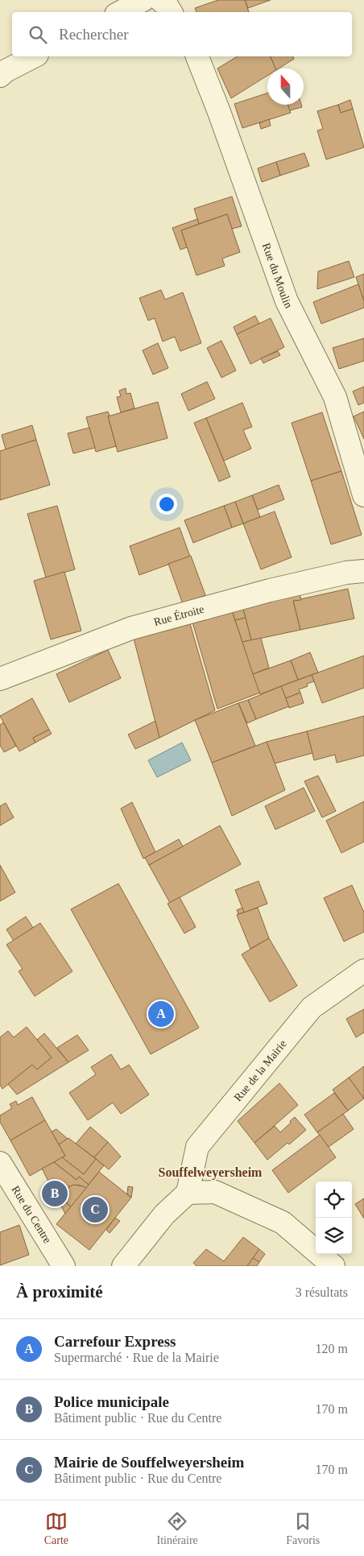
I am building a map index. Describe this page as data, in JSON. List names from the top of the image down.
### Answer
{
  "streets": {
    "street": [
      "Rue du Moulin",
      "Rue Étroite",
      "Rue de la Mairie",
      "Rue du Centre"
    ]
  },
  "districts": ["Souffelweyersheim"],
  "north": "top",
  "page": {
    "search": "Rechercher",
    "pins": ["A", "B", "C"],
    "heading": ["À proximité", "3 résultats"],
    "list": [
      {
        "mark": "A",
        "name": "Carrefour Express",
        "note": "Supermarché · Rue de la Mairie",
        "value": "120 m"
      },
      {
        "mark": "B",
        "name": "Police municipale",
        "note": "Bâtiment public · Rue du Centre",
        "value": "170 m"
      },
      {
        "mark": "C",
        "name": "Mairie de Souffelweyersheim",
        "note": "Bâtiment public · Rue du Centre",
        "value": "170 m"
      }
    ],
    "nav": ["Carte", "Itinéraire", "Favoris"]
  }
}
